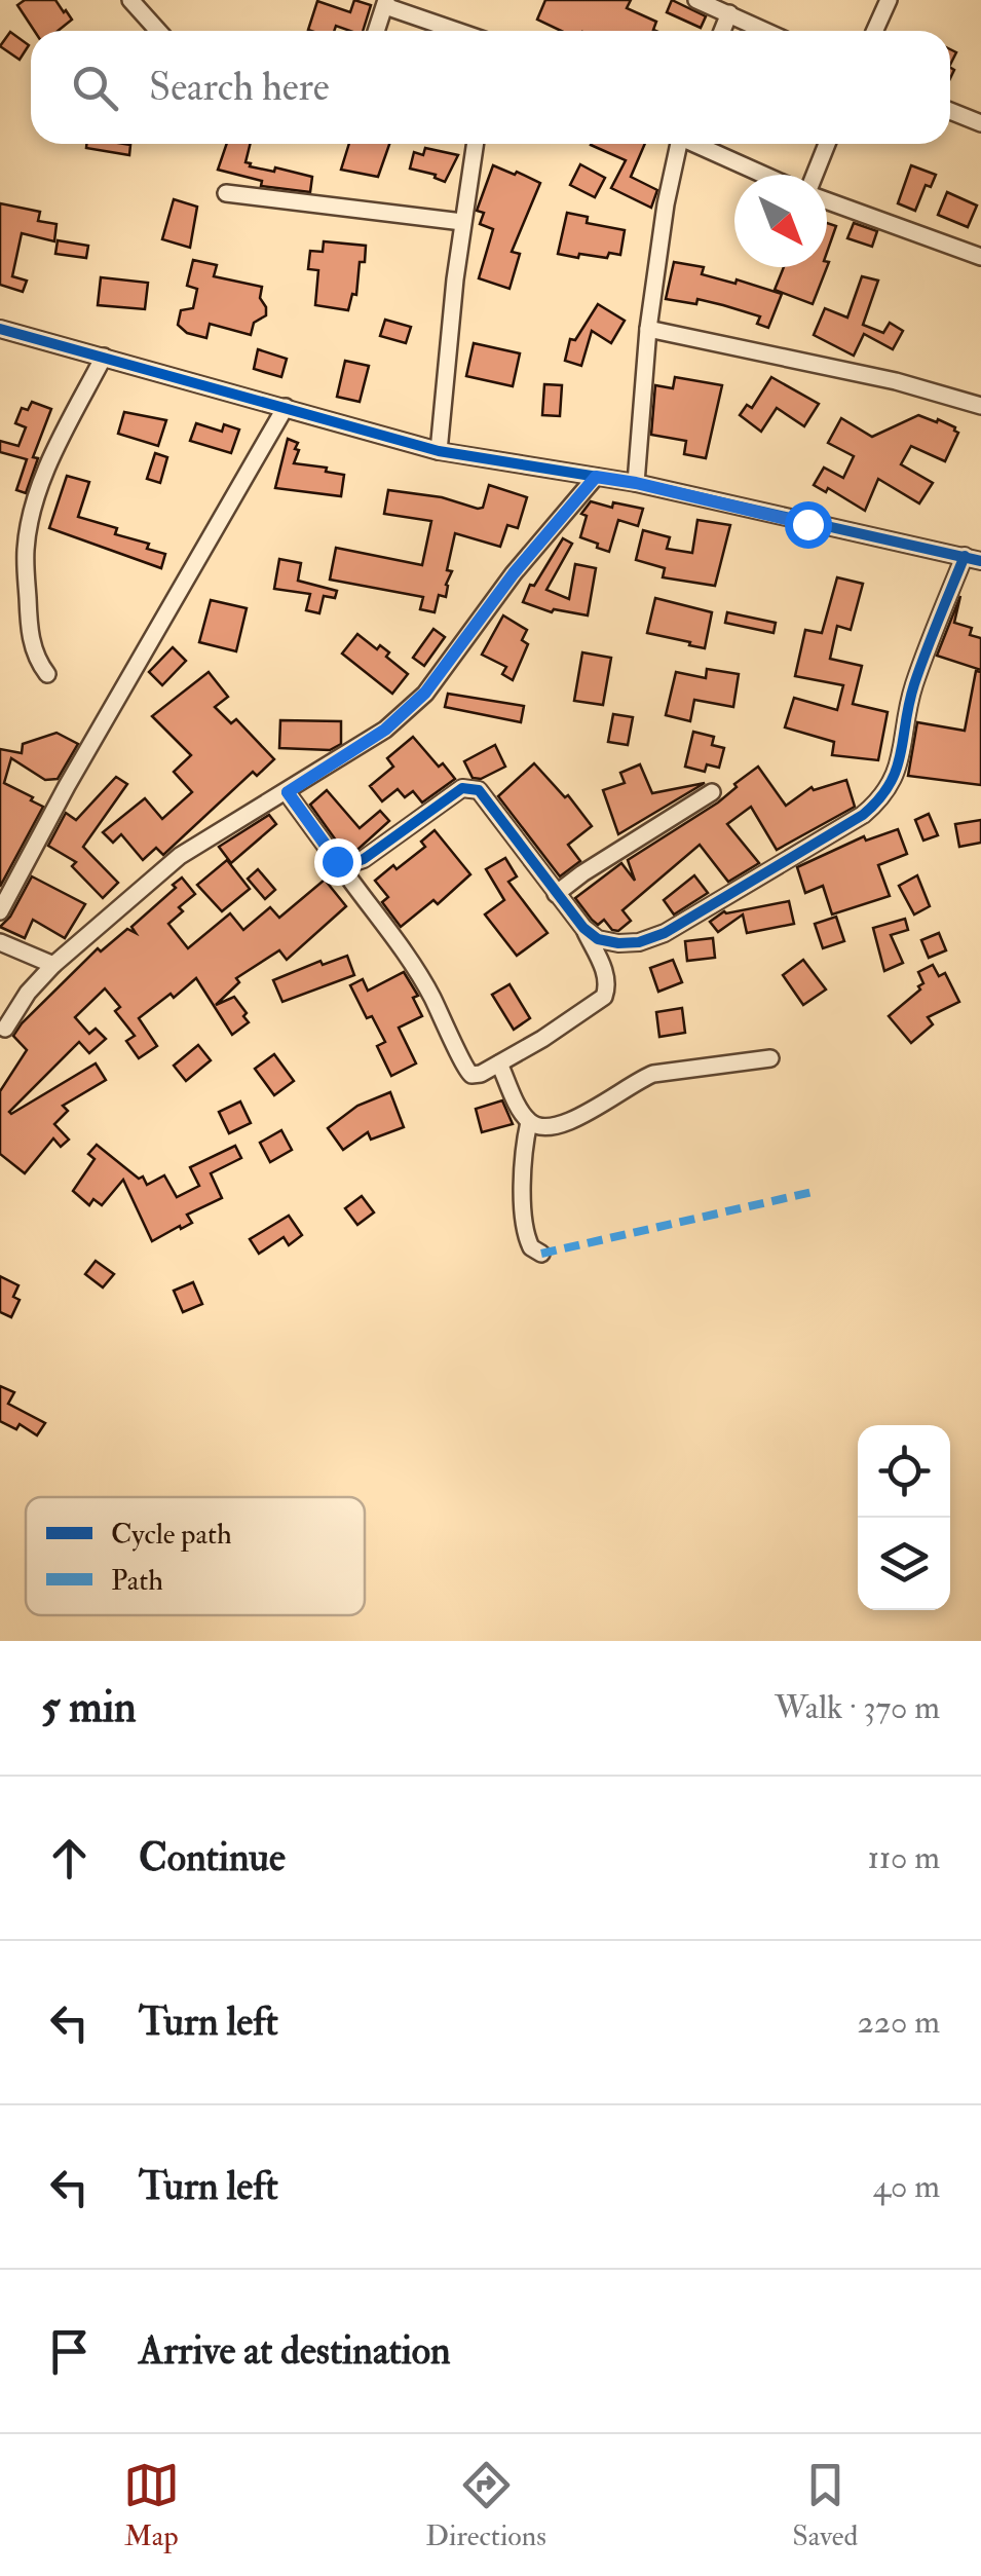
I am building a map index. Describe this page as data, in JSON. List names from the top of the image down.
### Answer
{
  "legend": ["Cycle path", "Path"],
  "north": "bottom right",
  "page": {
    "search": "Search here",
    "heading": ["5 min", "Walk · 370 m"],
    "list": [
      ["Continue", "110 m"],
      ["Turn left", "220 m"],
      ["Turn left", "40 m"],
      "Arrive at destination"
    ],
    "nav": ["Map", "Directions", "Saved"]
  }
}
